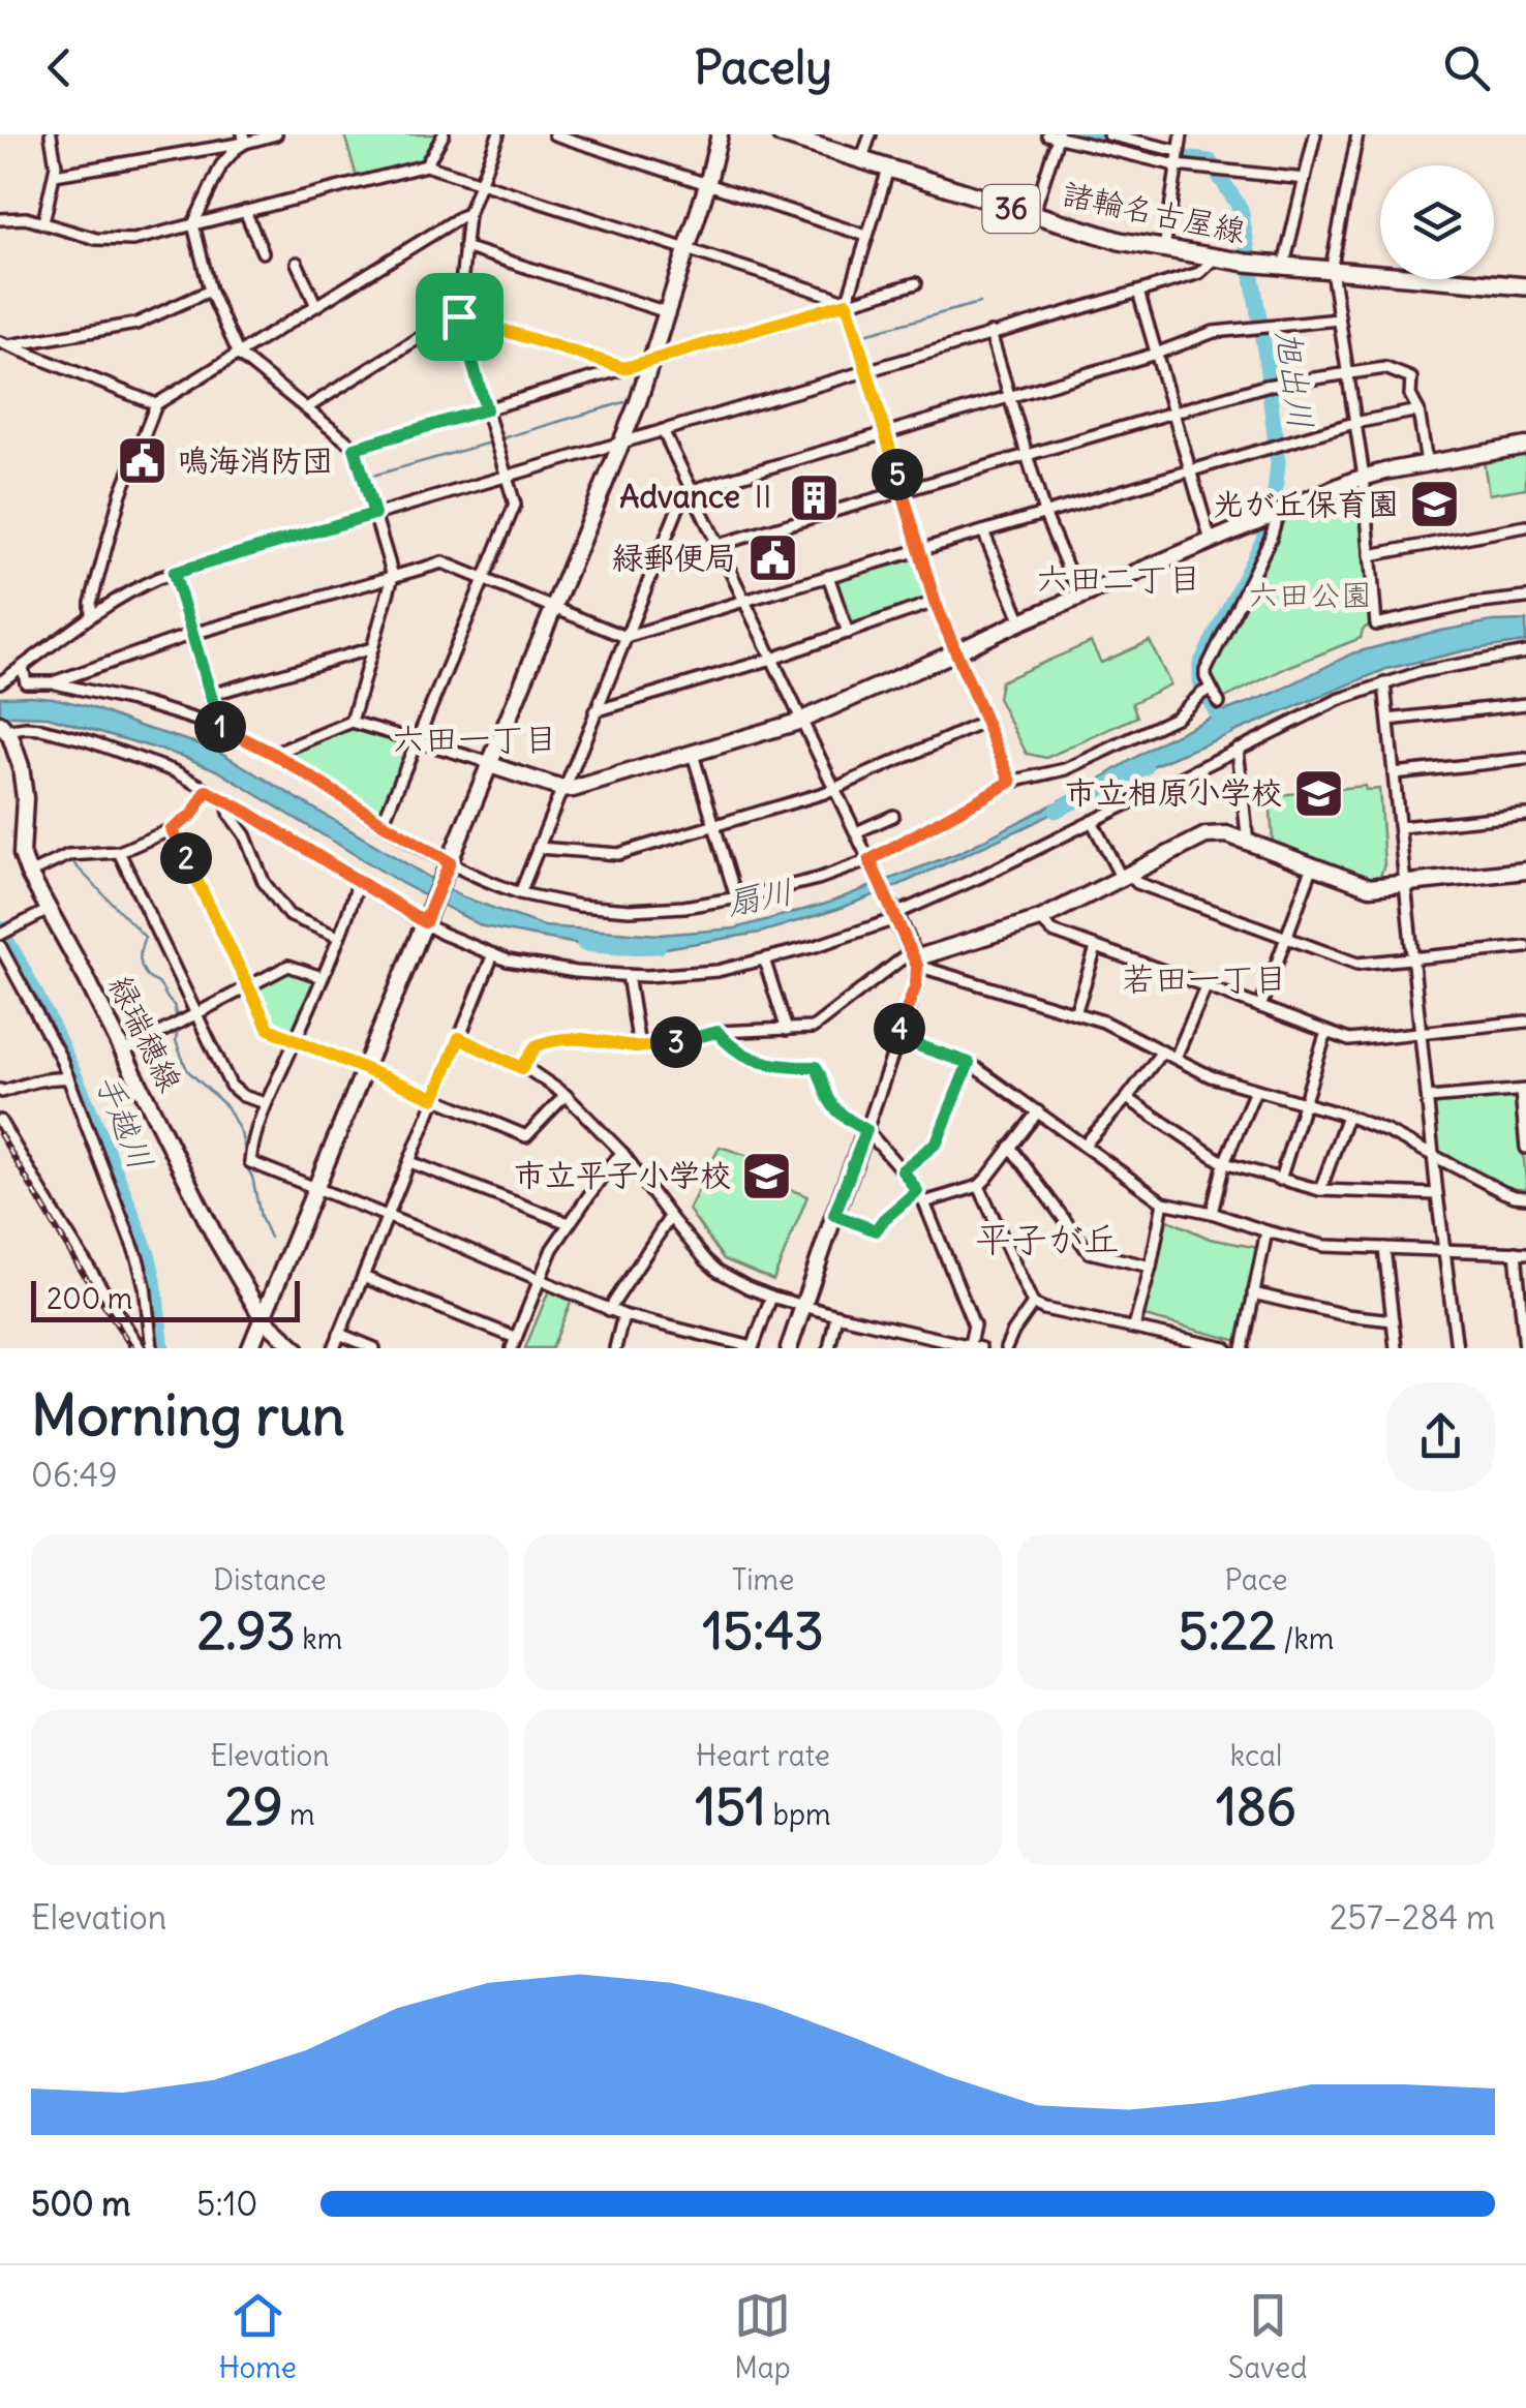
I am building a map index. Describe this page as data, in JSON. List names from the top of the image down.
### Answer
{
  "streets": {
    "main road": ["36", "諸輪名古屋線"],
    "street": ["緑瑞穂線"]
  },
  "districts": [
    "六田二丁目",
    "六田一丁目",
    "若田一丁目",
    "平子が丘"
  ],
  "water": ["旭出川", "扇川", "手越川"],
  "parks": ["六田公園"],
  "places": {
    "public building": ["鳴海消防団", "緑郵便局"],
    "building": ["Advance Ⅱ"],
    "school or university": ["光が丘保育園", "市立相原小学校", "市立平子小学校"]
  },
  "scale_bar": "200 m",
  "page": {
    "header": "Pacely",
    "pins": [
      "5",
      "1",
      "2",
      "4",
      "3"
    ],
    "scale": "200 m",
    "heading": ["Morning run", "06:49"],
    "stats": [
      ["Distance", "2.93 km"],
      ["Time", "15:43"],
      ["Pace", "5:22 /km"],
      ["Elevation", "29 m"],
      ["Heart rate", "151 bpm"],
      ["kcal", "186"]
    ],
    "chart": ["Elevation", "257–284 m"],
    "list": [
      {
        "name": "500 m",
        "note": "5:10"
      }
    ],
    "tabs": ["Home", "Map", "Saved"]
  }
}
